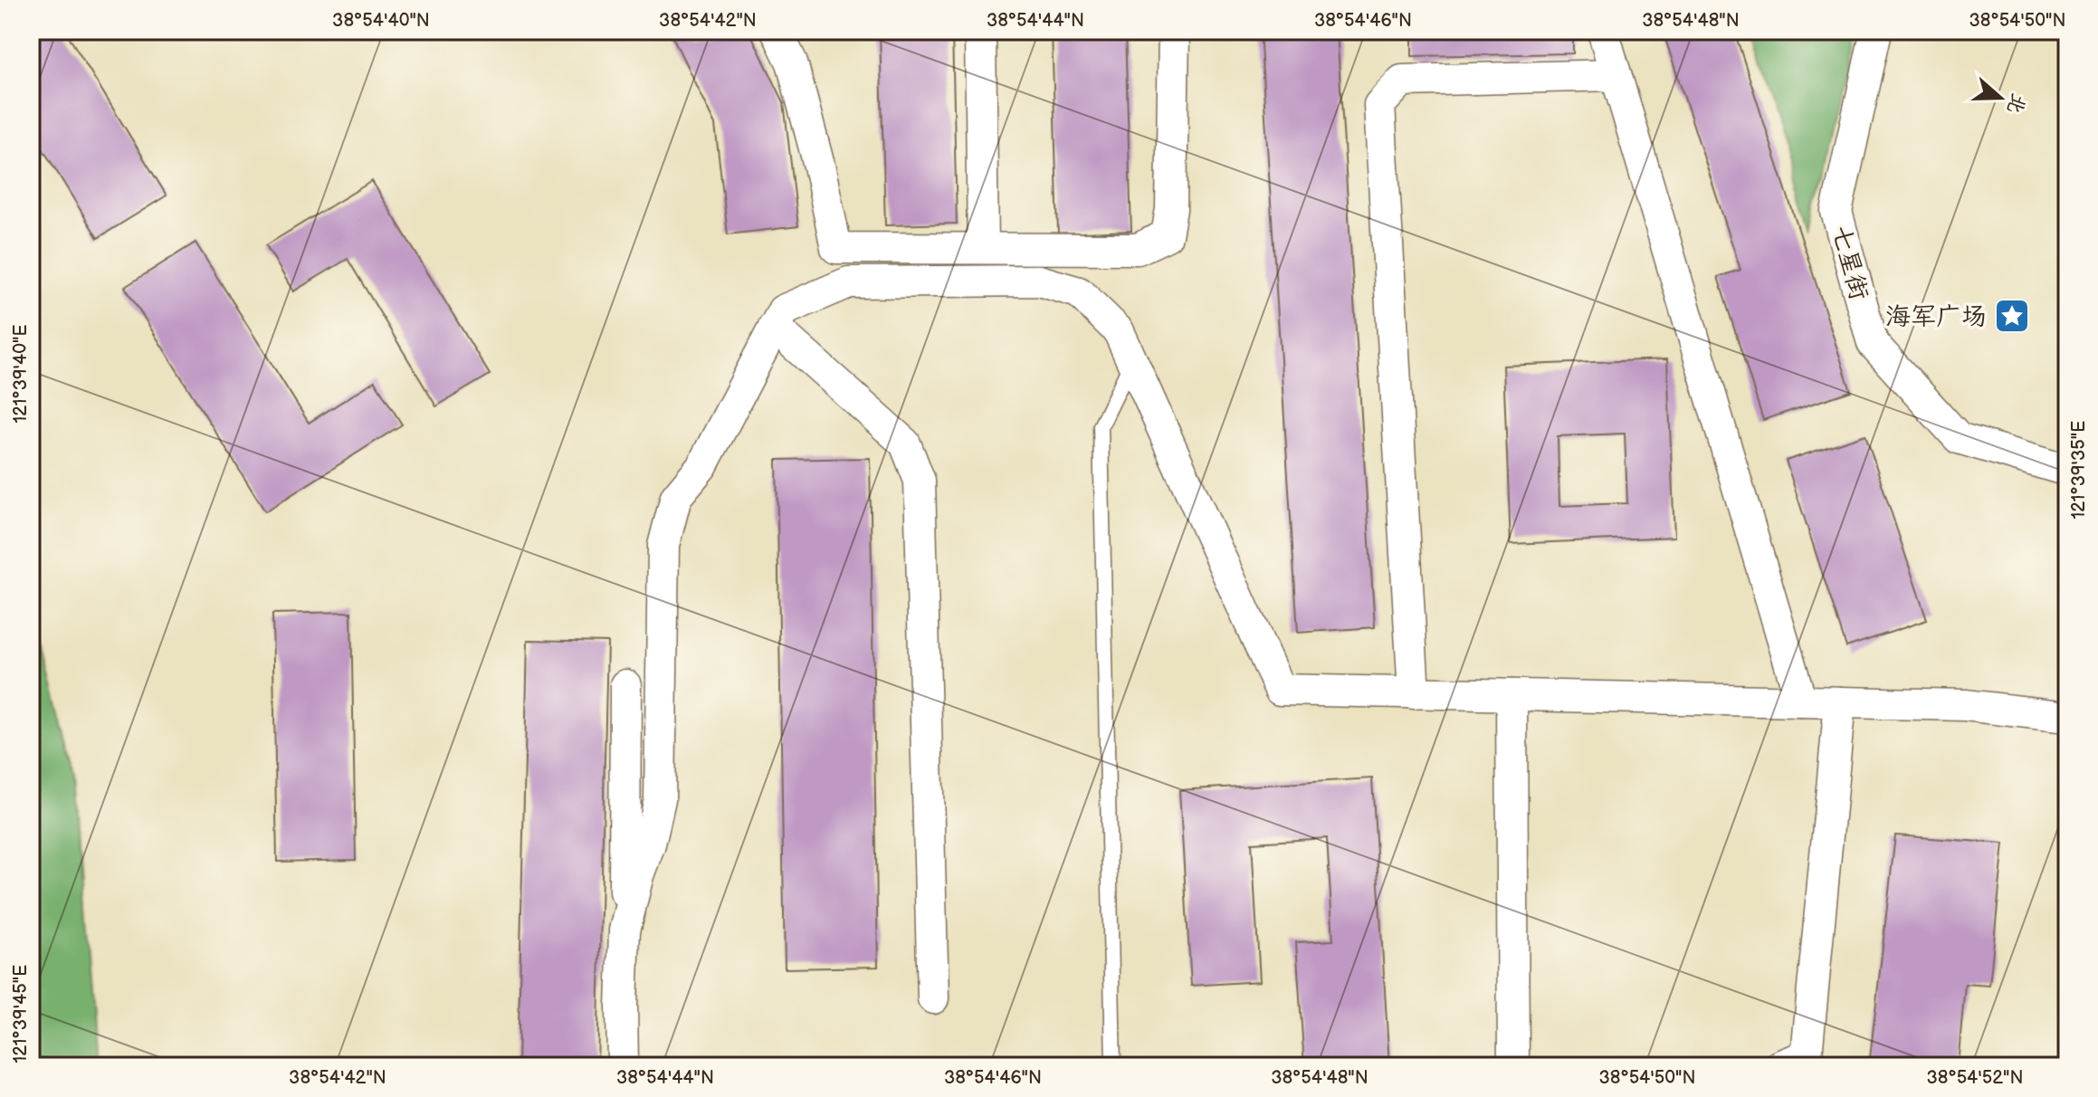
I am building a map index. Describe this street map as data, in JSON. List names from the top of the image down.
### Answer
{
  "streets": {
    "street": ["七星街"]
  },
  "places": {
    "place": ["海军广场"]
  },
  "north": "right",
  "coordinates": [
    "38°54'40\"N",
    "38°54'42\"N",
    "38°54'44\"N",
    "38°54'46\"N",
    "38°54'48\"N",
    "38°54'50\"N",
    "121°39'40\"E",
    "121°39'35\"E",
    "121°39'45\"E",
    "38°54'52\"N"
  ]
}
